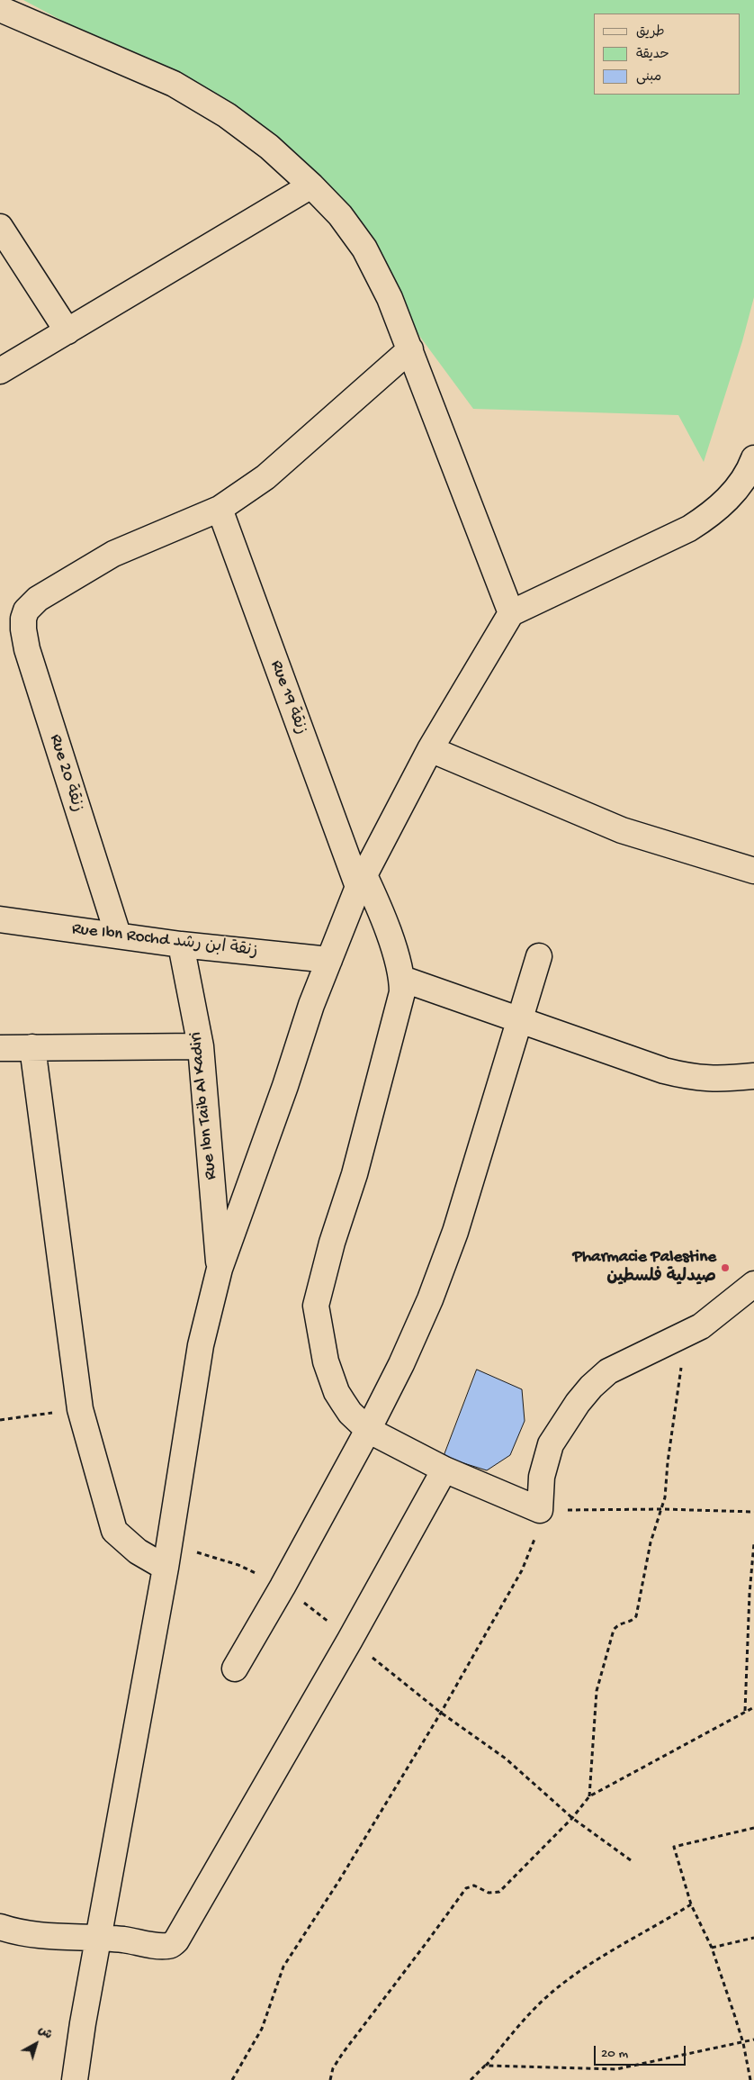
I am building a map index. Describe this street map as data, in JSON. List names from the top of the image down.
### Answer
{
  "streets": {
    "street": [
      "Rue 19 زنقة",
      "Rue 20 زنقة",
      "Rue Ibn Rochd زنقة ابن رشد",
      "Rue Ibn Taib Al Kadiri"
    ]
  },
  "crossings": [
    ["Rue 19 زنقة", "Rue 20 زنقة"],
    ["Rue 20 زنقة", "Rue Ibn Rochd زنقة ابن رشد"],
    ["Rue Ibn Rochd زنقة ابن رشد", "Rue Ibn Taib Al Kadiri"]
  ],
  "places": ["Pharmacie Palestine صيدلية فلسطين"],
  "legend": ["طريق", "حديقة", "مبنى"],
  "scale_bar": "20 m",
  "north": "top right"
}
